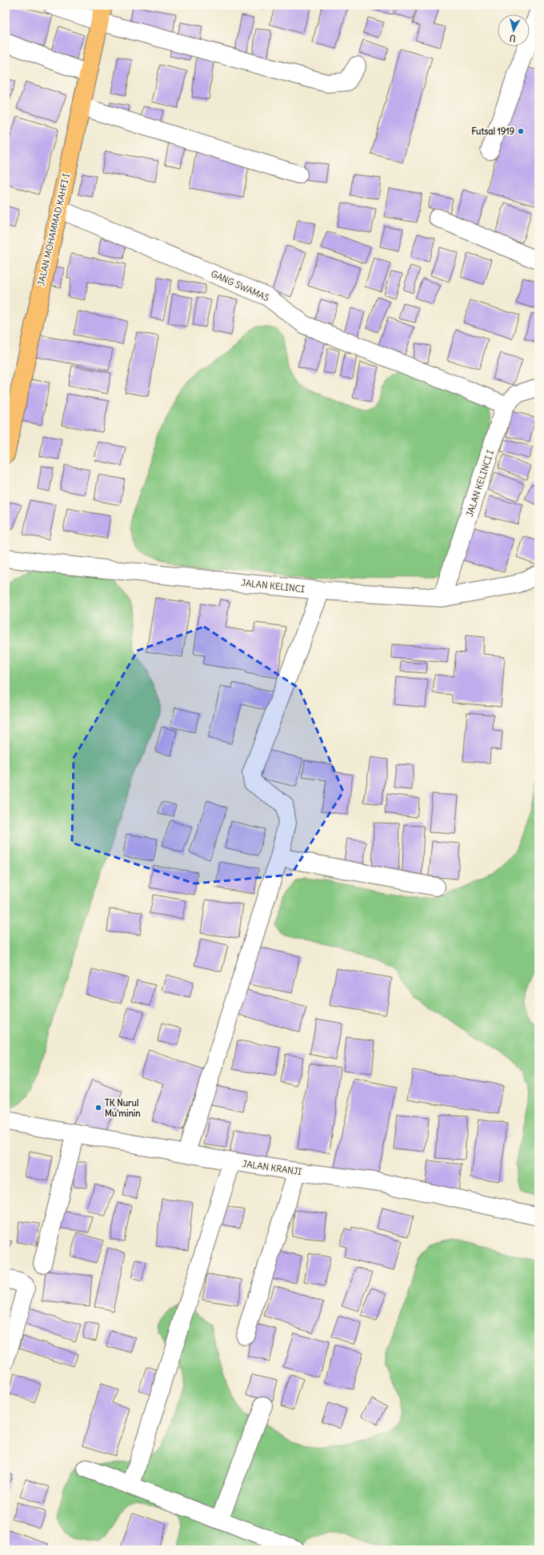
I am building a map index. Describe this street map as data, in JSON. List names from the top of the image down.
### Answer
{
  "streets": {
    "main road": ["JALAN MOHAMMAD KAHFI I"],
    "street": [
      "GANG SWAMAS",
      "JALAN KELINCI I",
      "JALAN KELINCI",
      "JALAN KRANJI"
    ]
  },
  "crossings": [
    ["JALAN MOHAMMAD KAHFI I", "GANG SWAMAS"],
    ["GANG SWAMAS", "JALAN KELINCI I"],
    ["JALAN KELINCI I", "JALAN KELINCI"]
  ],
  "places": ["Futsal 1919", "TK Nurul Mu'minin"],
  "north": "bottom"
}
